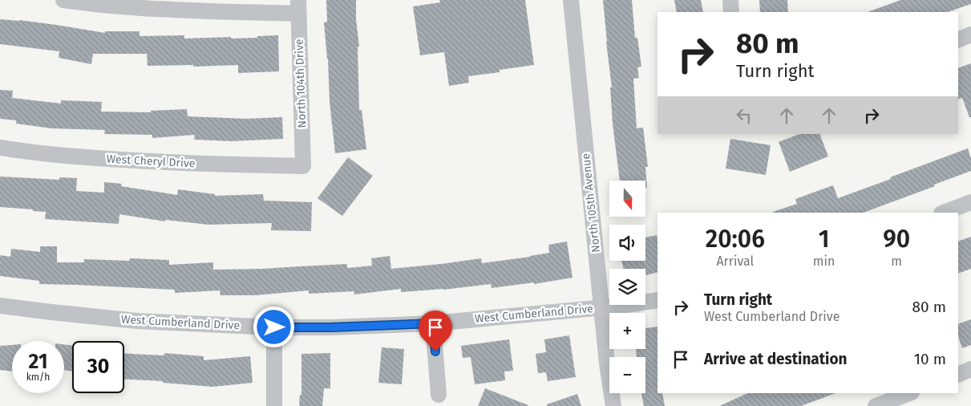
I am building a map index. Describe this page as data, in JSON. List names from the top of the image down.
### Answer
{
  "streets": {
    "street": [
      "North 104th Drive",
      "West Cheryl Drive",
      "North 105th Avenue",
      "West Cumberland Drive"
    ]
  },
  "crossings": [
    ["North 104th Drive", "West Cheryl Drive"],
    ["North 105th Avenue", "West Cumberland Drive"]
  ],
  "north": "bottom",
  "page": {
    "turn": ["80 m", "Turn right"],
    "map_buttons": ["+", "−"],
    "eta": [
      "20:06",
      "Arrival",
      "1",
      "min",
      "90",
      "m"
    ],
    "list": [
      {
        "name": "Turn right",
        "note": "West Cumberland Drive",
        "value": "80 m"
      },
      {
        "name": "Arrive at destination",
        "value": "10 m"
      }
    ],
    "speed": "21 km/h",
    "limit": "30"
  }
}
